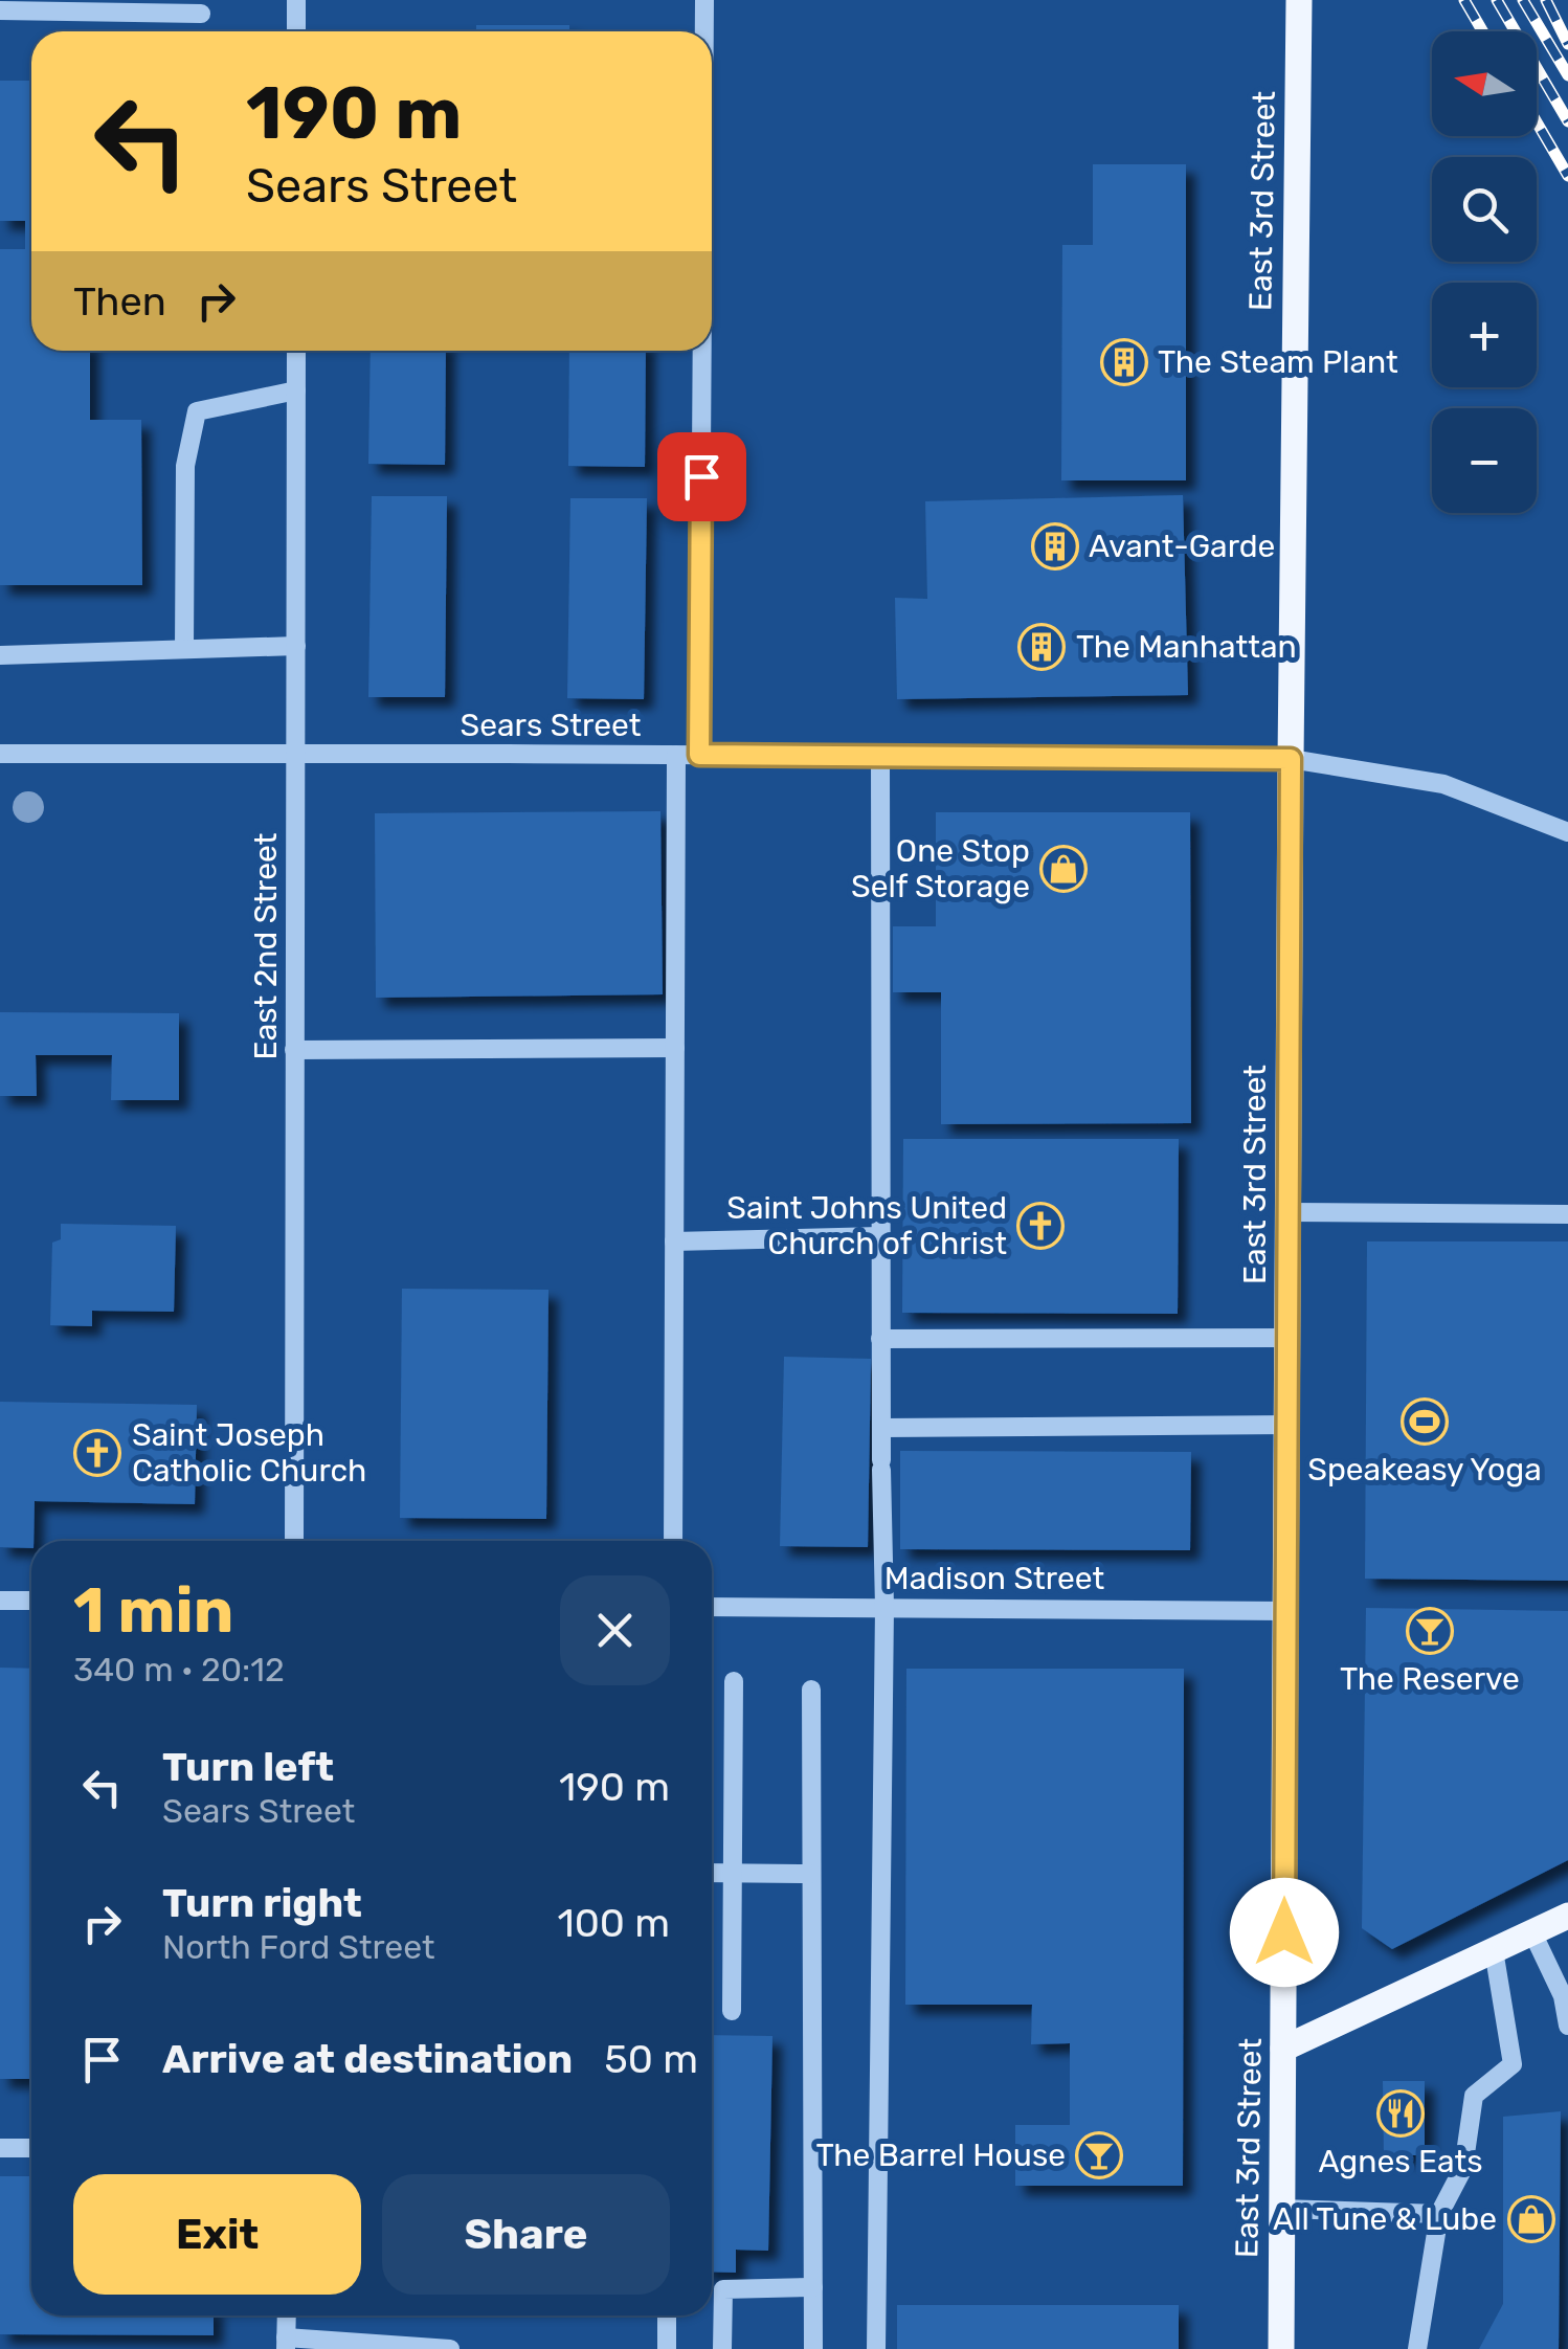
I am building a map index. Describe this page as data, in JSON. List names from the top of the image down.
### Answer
{
  "streets": {
    "main road": ["East 3rd Street"],
    "street": ["Sears Street", "East 2nd Street", "Madison Street"]
  },
  "crossings": [
    ["East 3rd Street", "Sears Street"],
    ["East 3rd Street", "Madison Street"],
    ["Sears Street", "East 2nd Street"]
  ],
  "places": {
    "building": ["The Steam Plant", "Avant-Garde", "The Manhattan"],
    "shop": ["One Stop Self Storage", "All Tune & Lube"],
    "church": ["Saint Johns United Church of Christ", "Saint Joseph Catholic Church"],
    "sports": ["Speakeasy Yoga"],
    "bar": ["The Reserve", "The Barrel House"],
    "restaurant": ["Agnes Eats"]
  },
  "north": "left",
  "page": {
    "map_buttons": ["+", "−"],
    "turn": ["190 m", "Sears Street"],
    "then": "Then",
    "heading": ["1 min", "340 m · 20:12"],
    "list": [
      {
        "name": "Turn left",
        "note": "Sears Street",
        "value": "190 m"
      },
      {
        "name": "Turn right",
        "note": "North Ford Street",
        "value": "100 m"
      },
      {
        "name": "Arrive at destination",
        "value": "50 m"
      }
    ],
    "buttons": ["Exit", "Share"]
  }
}
